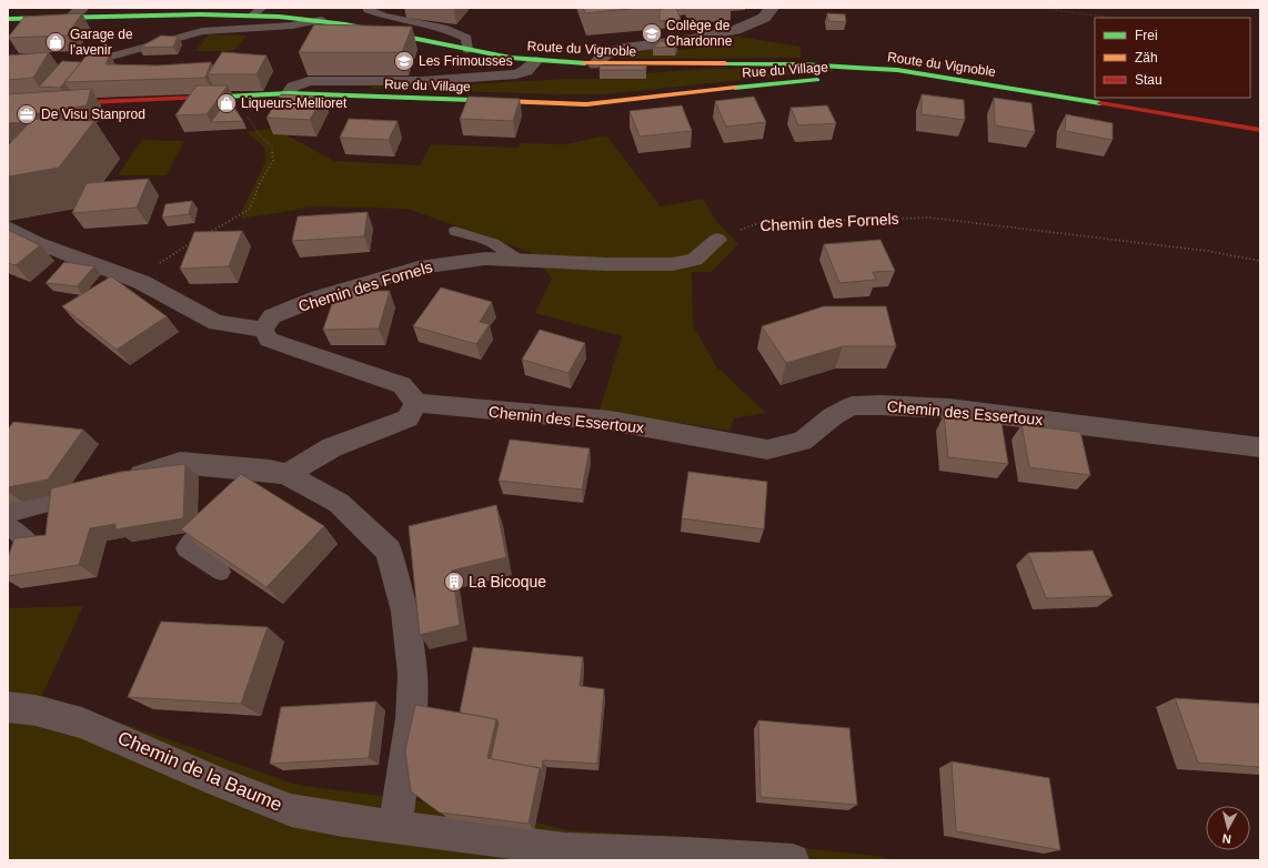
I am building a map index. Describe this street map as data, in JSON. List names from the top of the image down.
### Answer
{
  "streets": {
    "street": [
      "Route du Vignoble",
      "Rue du Village",
      "Chemin des Fornels",
      "Chemin des Essertoux",
      "Chemin de la Baume"
    ]
  },
  "places": {
    "school or university": ["Collège de Chardonne", "Les Frimousses"],
    "shop": ["Garage de l'avenir", "Liqueurs-Mellioret"],
    "office": ["De Visu Stanprod"],
    "building": ["La Bicoque"]
  },
  "legend": ["Frei", "Zäh", "Stau"],
  "north": "bottom"
}
